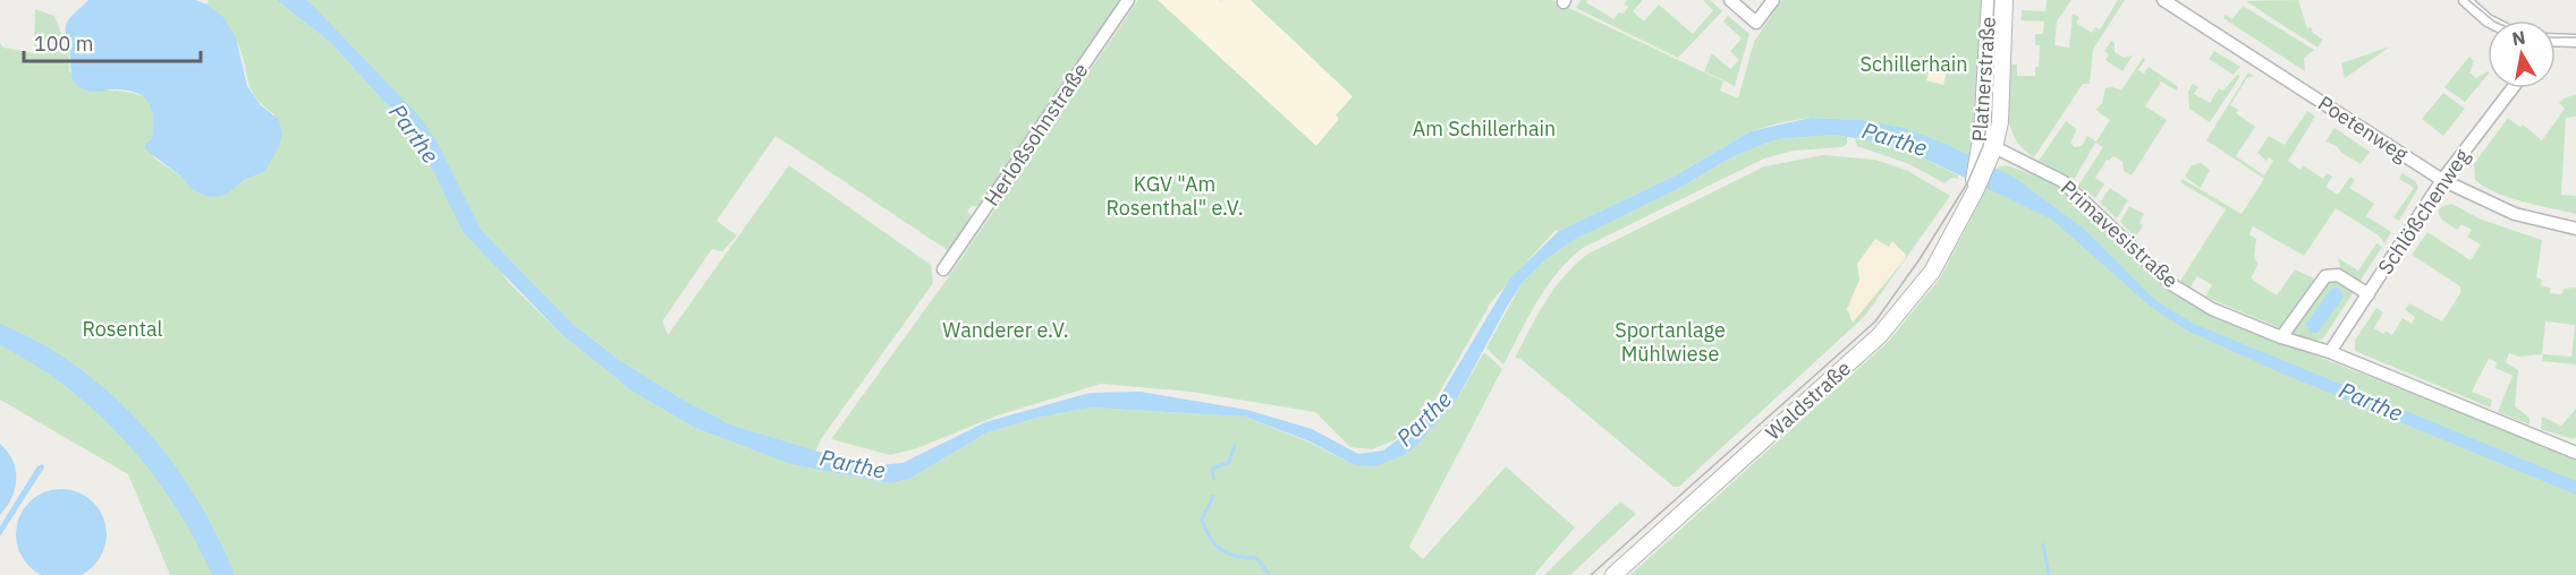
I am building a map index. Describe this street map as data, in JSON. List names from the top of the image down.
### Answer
{
  "streets": {
    "main road": ["Platnerstraße", "Waldstraße"],
    "street": [
      "Poetenweg",
      "Herloßsohnstraße",
      "Schlößchenweg",
      "Primavesistraße"
    ]
  },
  "crossings": [
    ["Platnerstraße", "Primavesistraße"],
    ["Platnerstraße", "Waldstraße"],
    ["Poetenweg", "Schlößchenweg"],
    ["Schlößchenweg", "Primavesistraße"],
    ["Primavesistraße", "Waldstraße"]
  ],
  "water": ["Parthe"],
  "parks": [
    "Schillerhain",
    "Am Schillerhain",
    "KGV \"Am Rosenthal\" e.V.",
    "Rosental",
    "Wanderer e.V.",
    "Sportanlage Mühlwiese"
  ],
  "scale_bar": "100 m",
  "north": "top"
}
